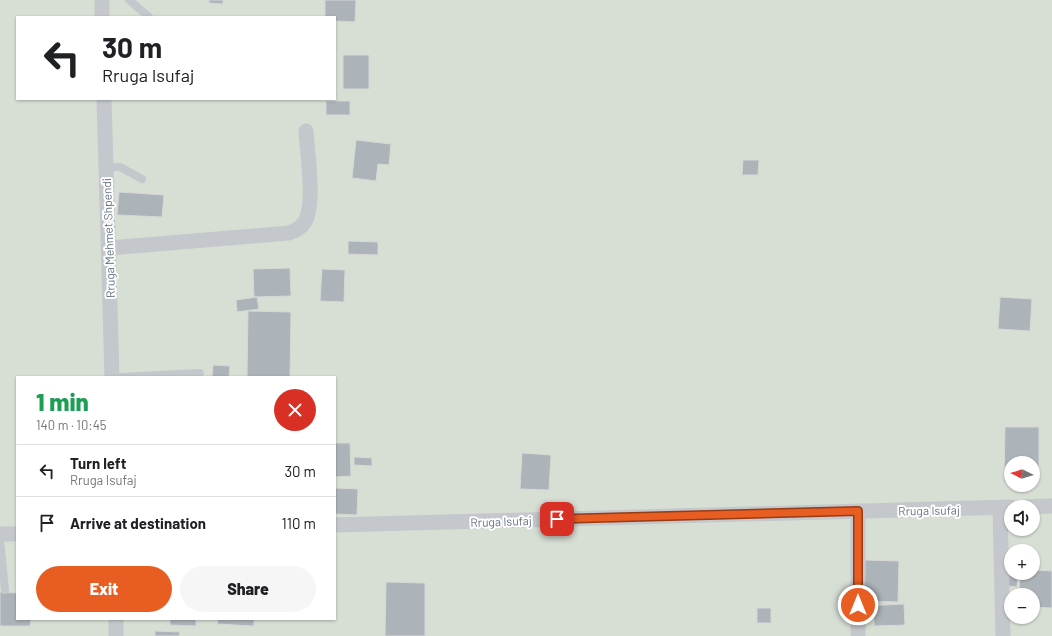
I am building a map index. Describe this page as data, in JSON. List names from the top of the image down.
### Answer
{
  "streets": {
    "street": ["Rruga Mehmet Shpendi", "Rruga Isufaj"]
  },
  "north": "left",
  "page": {
    "turn": ["30 m", "Rruga Isufaj"],
    "heading": ["1 min", "140 m · 10:45"],
    "list": [
      {
        "name": "Turn left",
        "note": "Rruga Isufaj",
        "value": "30 m"
      },
      {
        "name": "Arrive at destination",
        "value": "110 m"
      }
    ],
    "map_buttons": ["+", "−"],
    "buttons": ["Exit", "Share"]
  }
}
